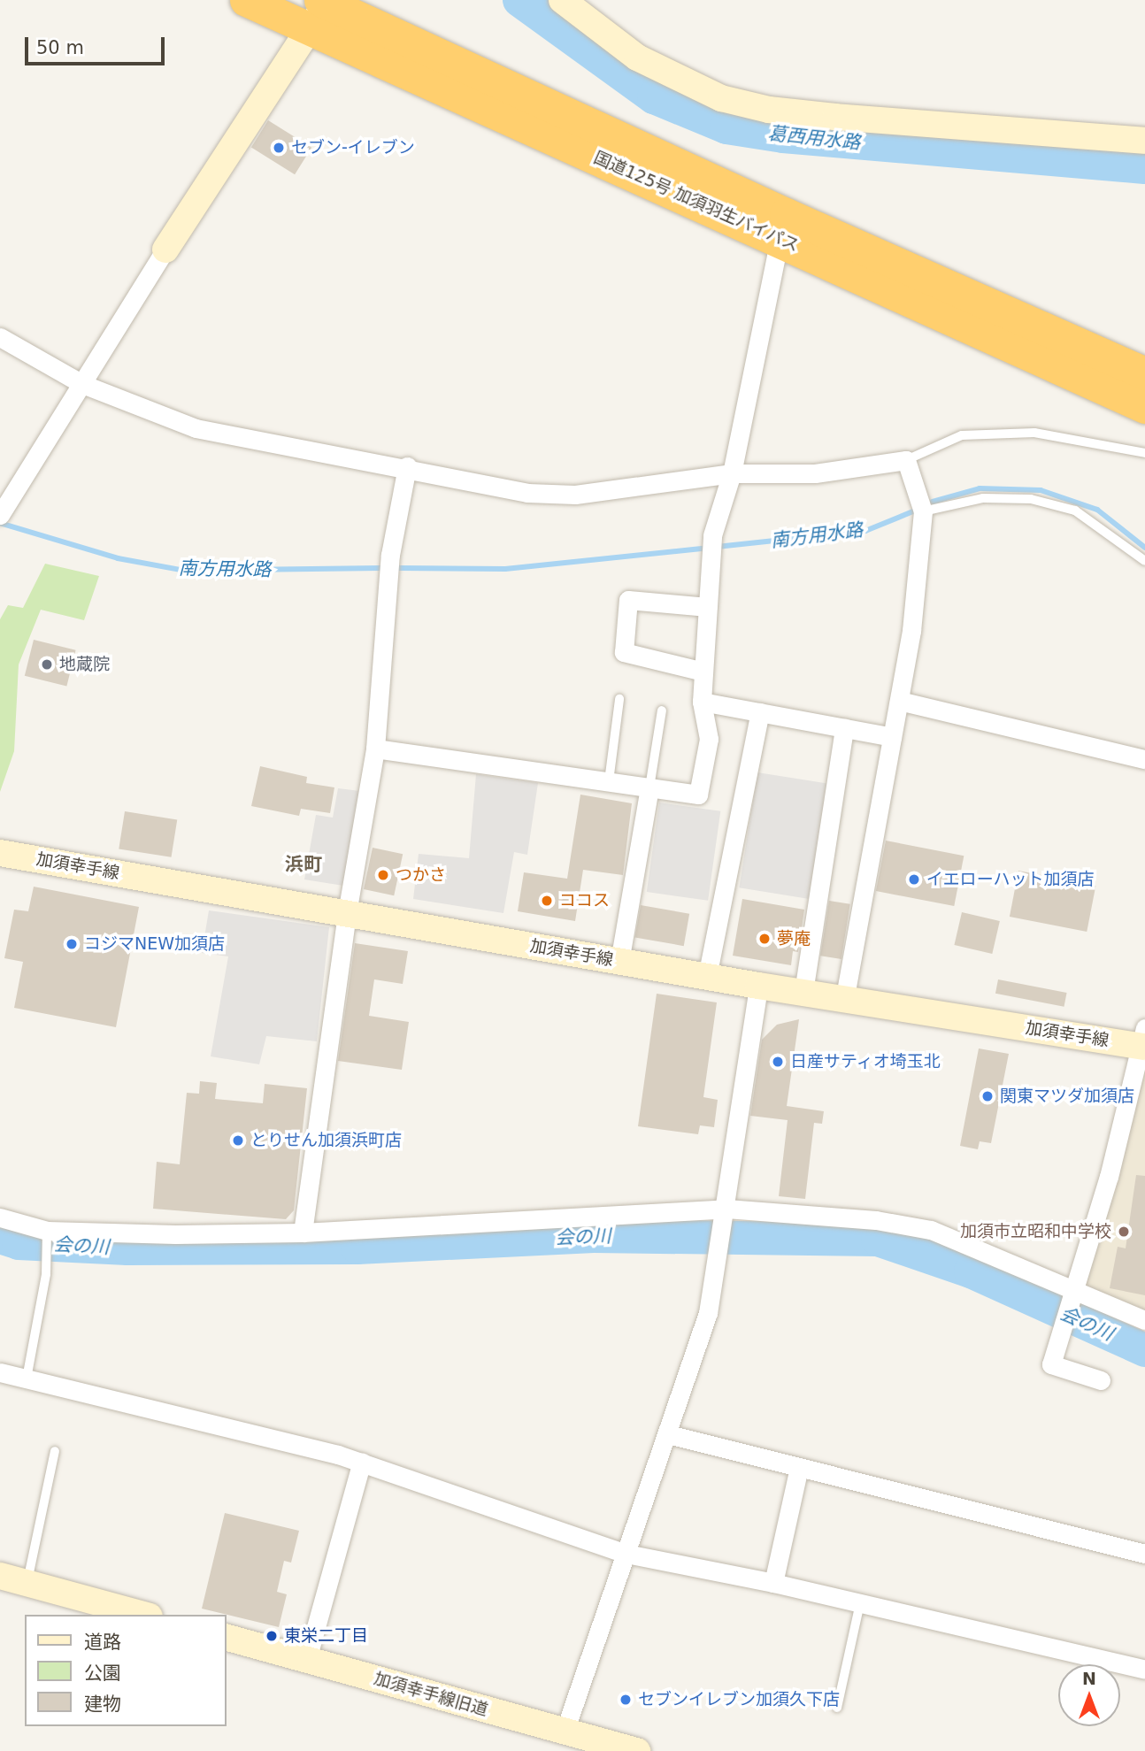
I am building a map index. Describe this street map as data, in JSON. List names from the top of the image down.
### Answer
{
  "streets": {
    "highway": ["国道125号 加須羽生バイパス"],
    "street": ["加須幸手線", "加須幸手線旧道"]
  },
  "districts": ["浜町"],
  "water": ["葛西用水路", "南方用水路", "会の川"],
  "places": [
    "セブン-イレブン",
    "地蔵院",
    "つかさ",
    "イエローハット加須店",
    "ココス",
    "夢庵",
    "コジマNEW加須店",
    "日産サティオ埼玉北",
    "関東マツダ加須店",
    "とりせん加須浜町店",
    "加須市立昭和中学校",
    "東栄二丁目",
    "セブンイレブン加須久下店"
  ],
  "legend": ["道路", "公園", "建物"],
  "scale_bar": "50 m",
  "north": "top"
}
